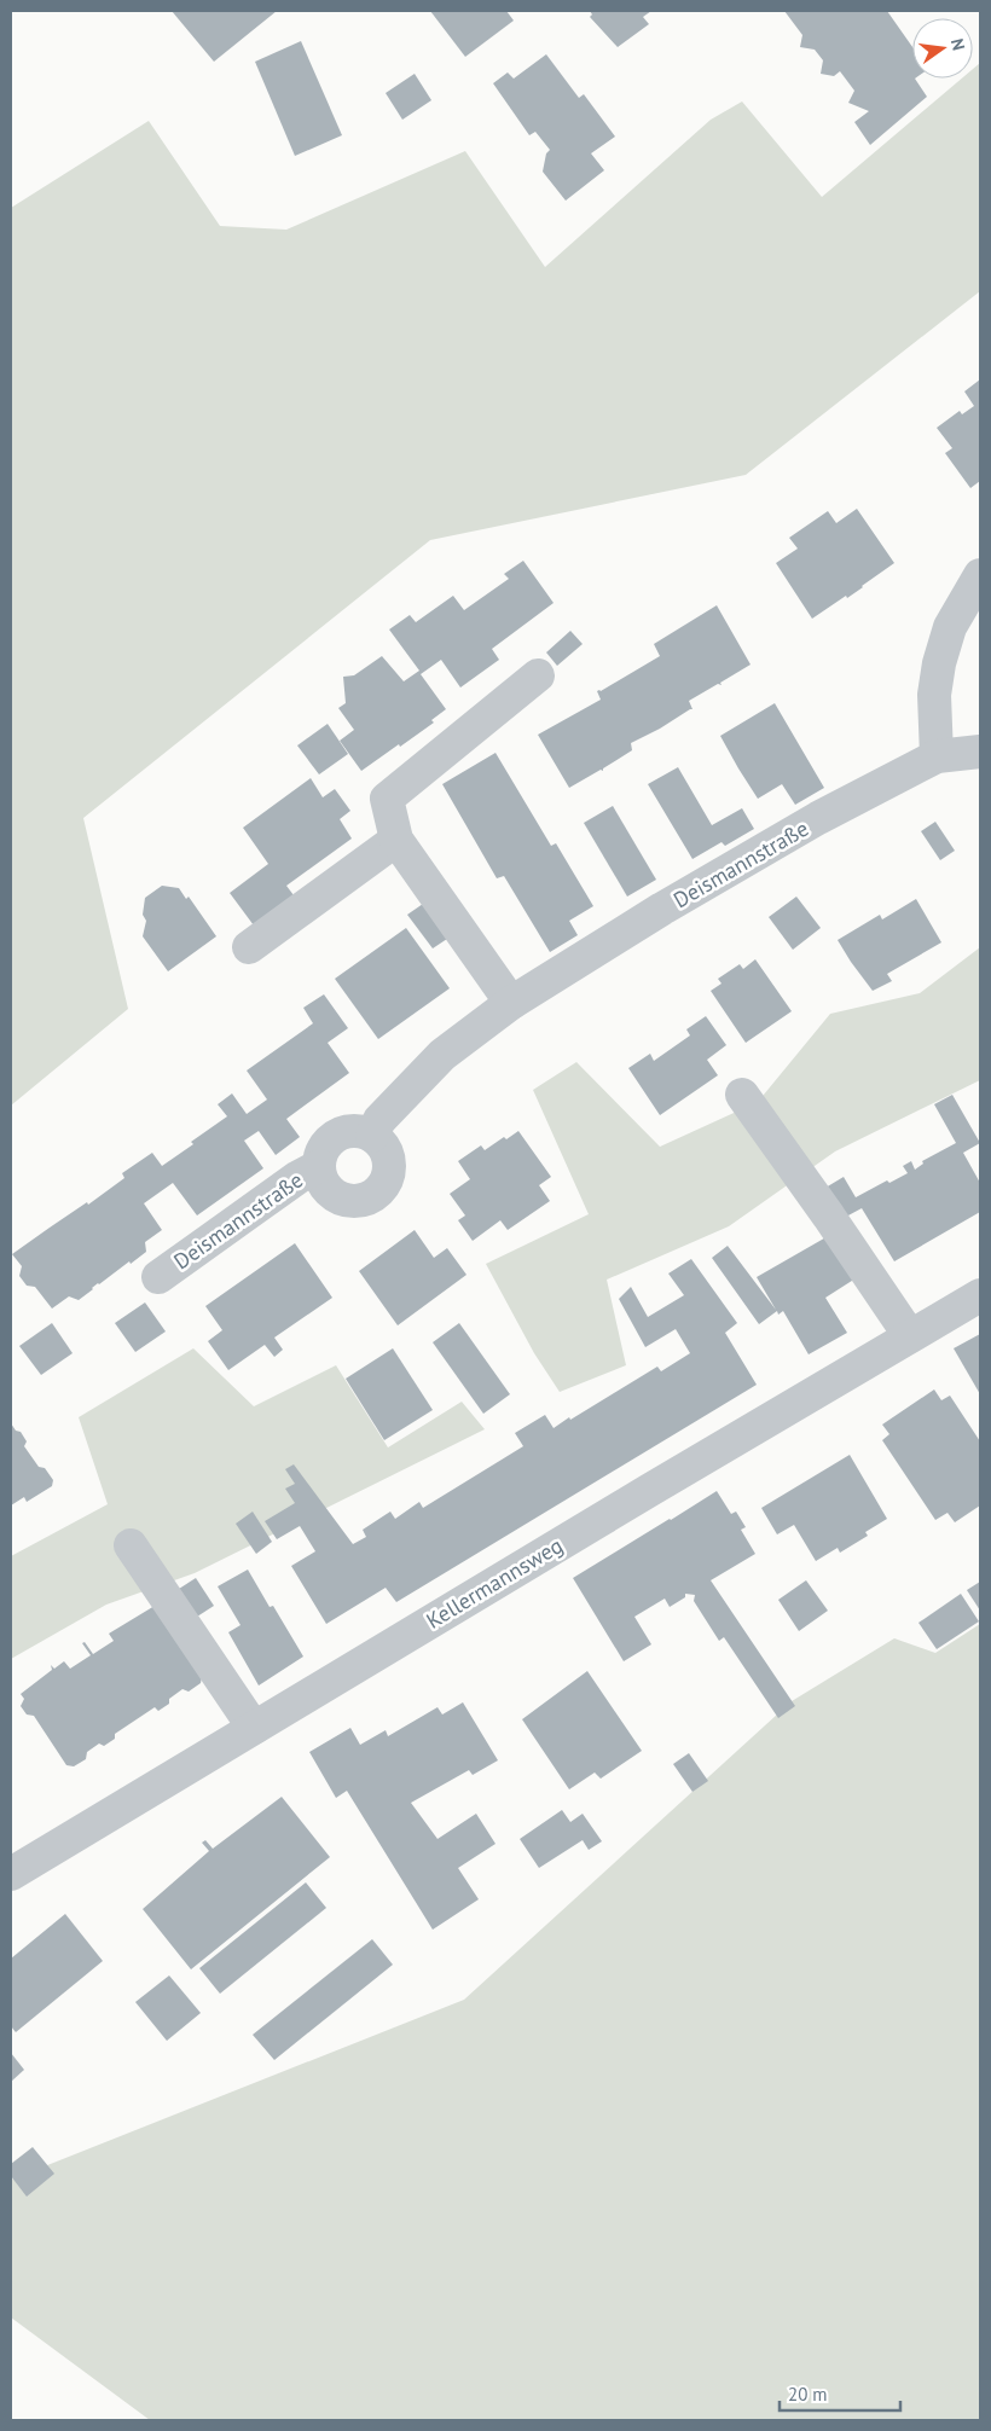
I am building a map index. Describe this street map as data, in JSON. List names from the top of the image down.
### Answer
{
  "streets": {
    "street": ["Deismannstraße", "Kellermannsweg"]
  },
  "scale_bar": "20 m",
  "north": "right"
}
